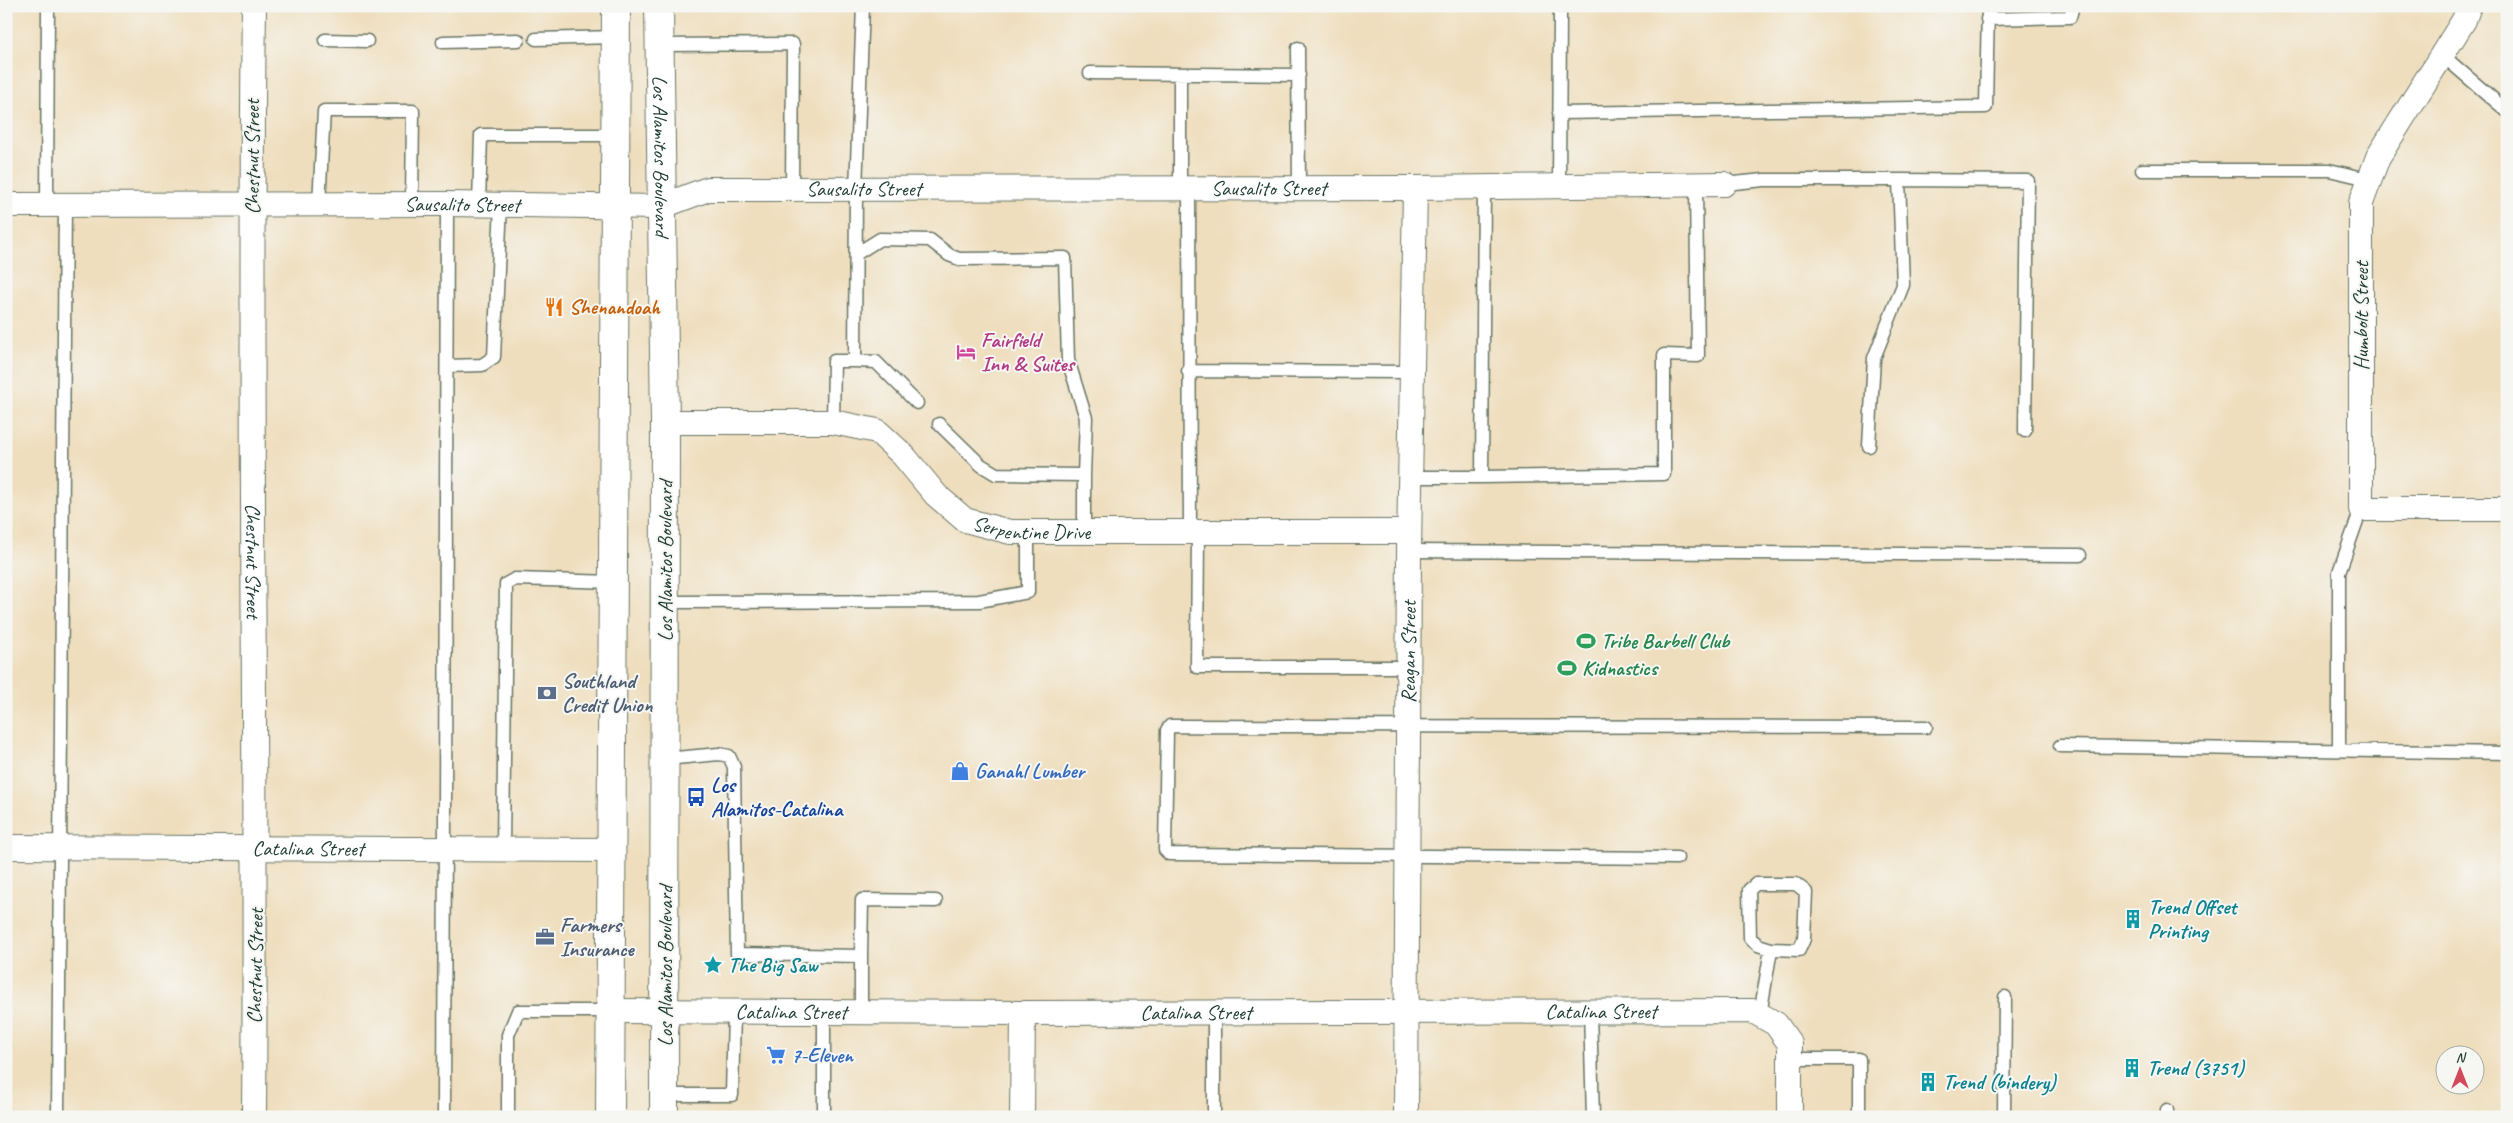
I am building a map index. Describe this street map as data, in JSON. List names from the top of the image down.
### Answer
{
  "streets": {
    "main road": ["Los Alamitos Boulevard"],
    "street": [
      "Chestnut Street",
      "Sausalito Street",
      "Humbolt Street",
      "Serpentine Drive",
      "Reagan Street",
      "Catalina Street"
    ]
  },
  "crossings": [
    ["Chestnut Street", "Sausalito Street"],
    ["Chestnut Street", "Catalina Street"],
    ["Los Alamitos Boulevard", "Sausalito Street"],
    ["Los Alamitos Boulevard", "Serpentine Drive"],
    ["Los Alamitos Boulevard", "Catalina Street"],
    ["Sausalito Street", "Reagan Street"],
    ["Serpentine Drive", "Reagan Street"],
    ["Reagan Street", "Catalina Street"]
  ],
  "places": {
    "restaurant": ["Shenandoah"],
    "hotel": ["Fairfield Inn & Suites"],
    "sports": ["Tribe Barbell Club", "Kidnastics"],
    "bank": ["Southland Credit Union"],
    "shop": ["Ganahl Lumber"],
    "bus stop": ["Los Alamitos-Catalina"],
    "building": ["Trend Offset Printing", "Trend (3751)", "Trend (bindery)"],
    "office": ["Farmers Insurance"],
    "place": ["The Big Saw"],
    "supermarket": ["7-Eleven"]
  },
  "north": "top"
}
